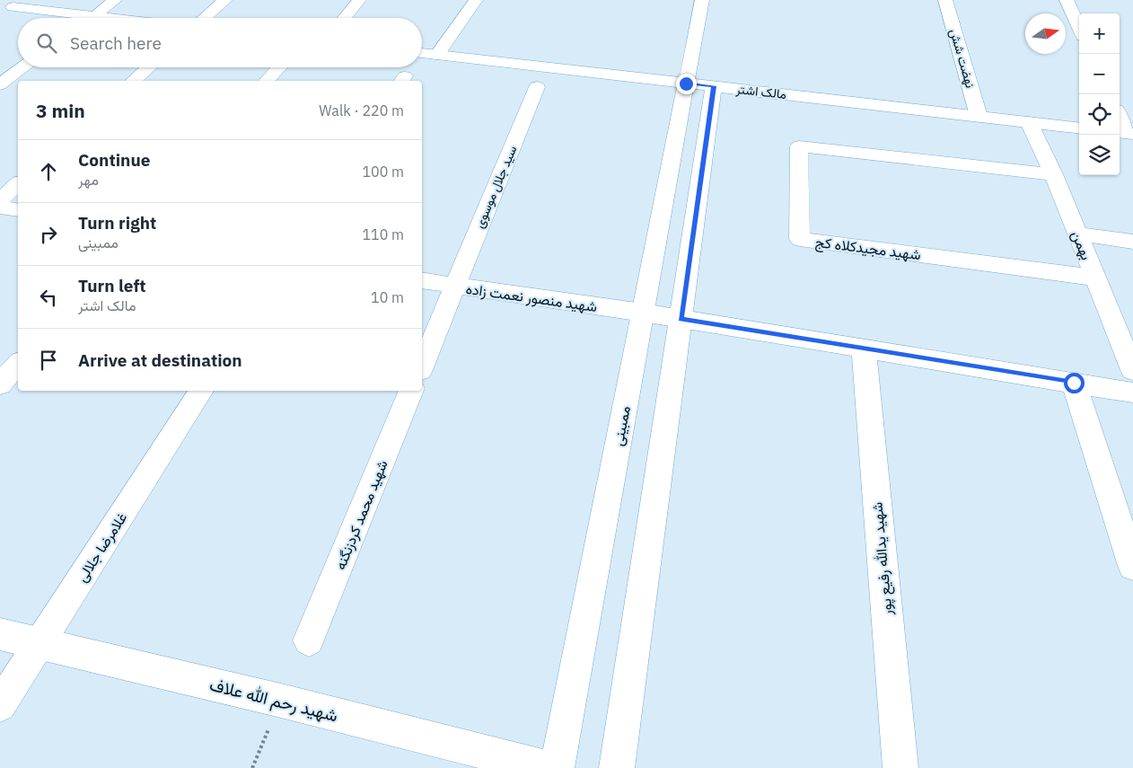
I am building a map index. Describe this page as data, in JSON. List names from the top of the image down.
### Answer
{
  "streets": {
    "street": [
      "نهضت شش",
      "مالک اشتر",
      "سید جلال موسوی",
      "بهمن",
      "شهید مجیدکلاه کج",
      "شهید منصور نعمت زاده",
      "ممبینی",
      "شهید محمد کردزنگنه",
      "غلامرضا جلالی",
      "شهید یدالله رفیع پور",
      "شهید رحم الله علاف"
    ]
  },
  "crossings": [
    ["نهضت شش", "مالک اشتر"],
    ["مالک اشتر", "بهمن"],
    ["مالک اشتر", "ممبینی"],
    ["سید جلال موسوی", "شهید منصور نعمت زاده"],
    ["بهمن", "شهید مجیدکلاه کج"],
    ["شهید منصور نعمت زاده", "ممبینی"],
    ["شهید منصور نعمت زاده", "شهید یدالله رفیع پور"],
    ["غلامرضا جلالی", "شهید رحم الله علاف"]
  ],
  "north": "right",
  "page": {
    "map_buttons": ["+", "−"],
    "search": "Search here",
    "heading": ["3 min", "Walk · 220 m"],
    "list": [
      ["Continue", "مهر", "100 m"],
      ["Turn right", "ممبینی", "110 m"],
      ["Turn left", "مالک اشتر", "10 m"],
      "Arrive at destination"
    ]
  }
}
